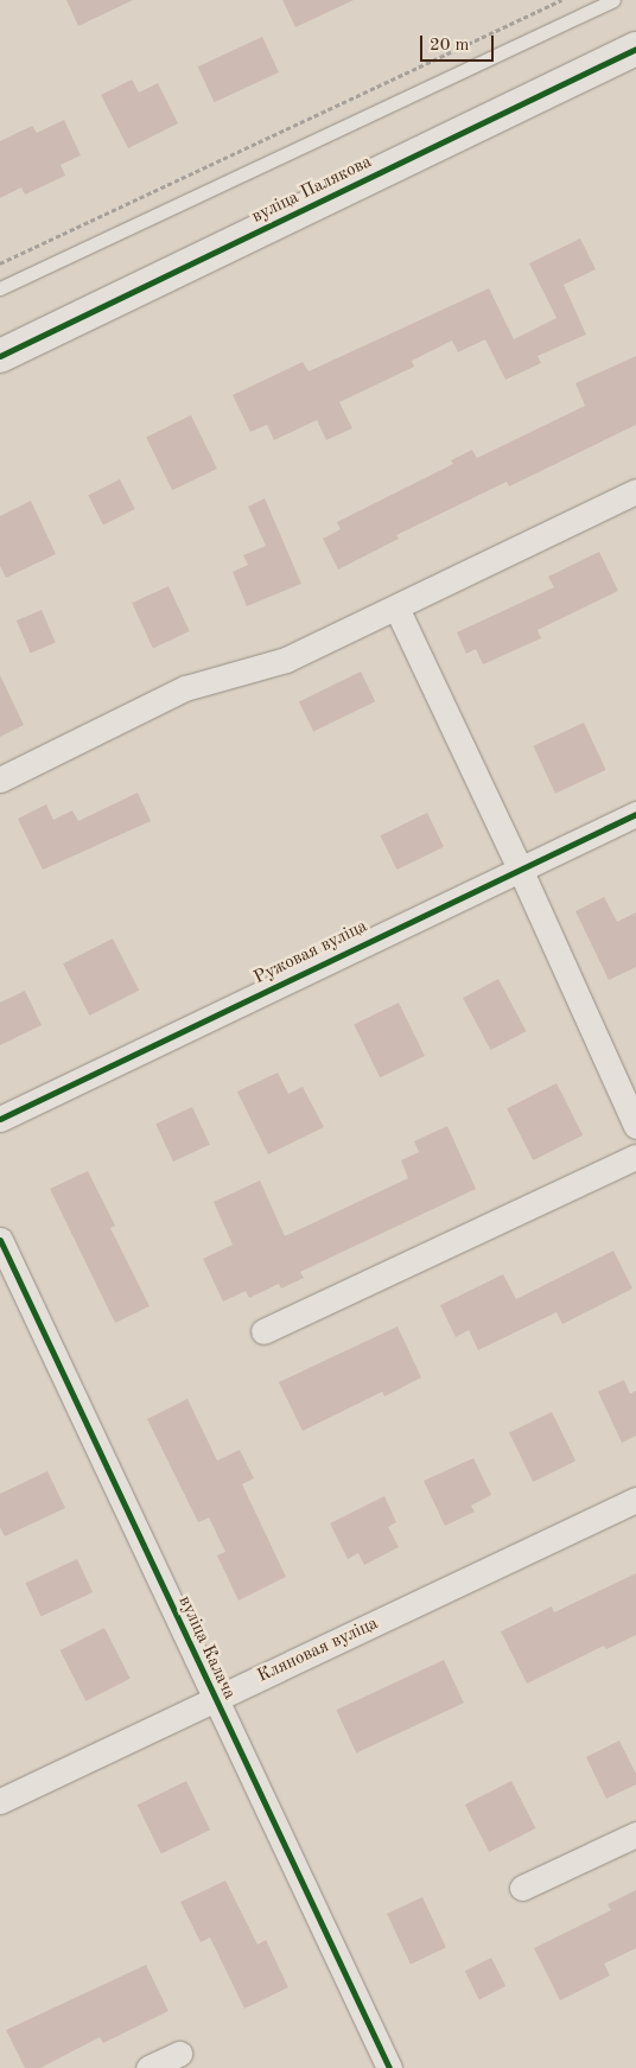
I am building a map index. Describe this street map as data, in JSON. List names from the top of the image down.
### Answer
{
  "streets": {
    "street": [
      "вуліца Палякова",
      "Ружовая вуліца",
      "вуліца Калача",
      "Кляновая вуліца"
    ]
  },
  "crossings": [
    ["вуліца Калача", "Кляновая вуліца"]
  ],
  "scale_bar": "20 m"
}
